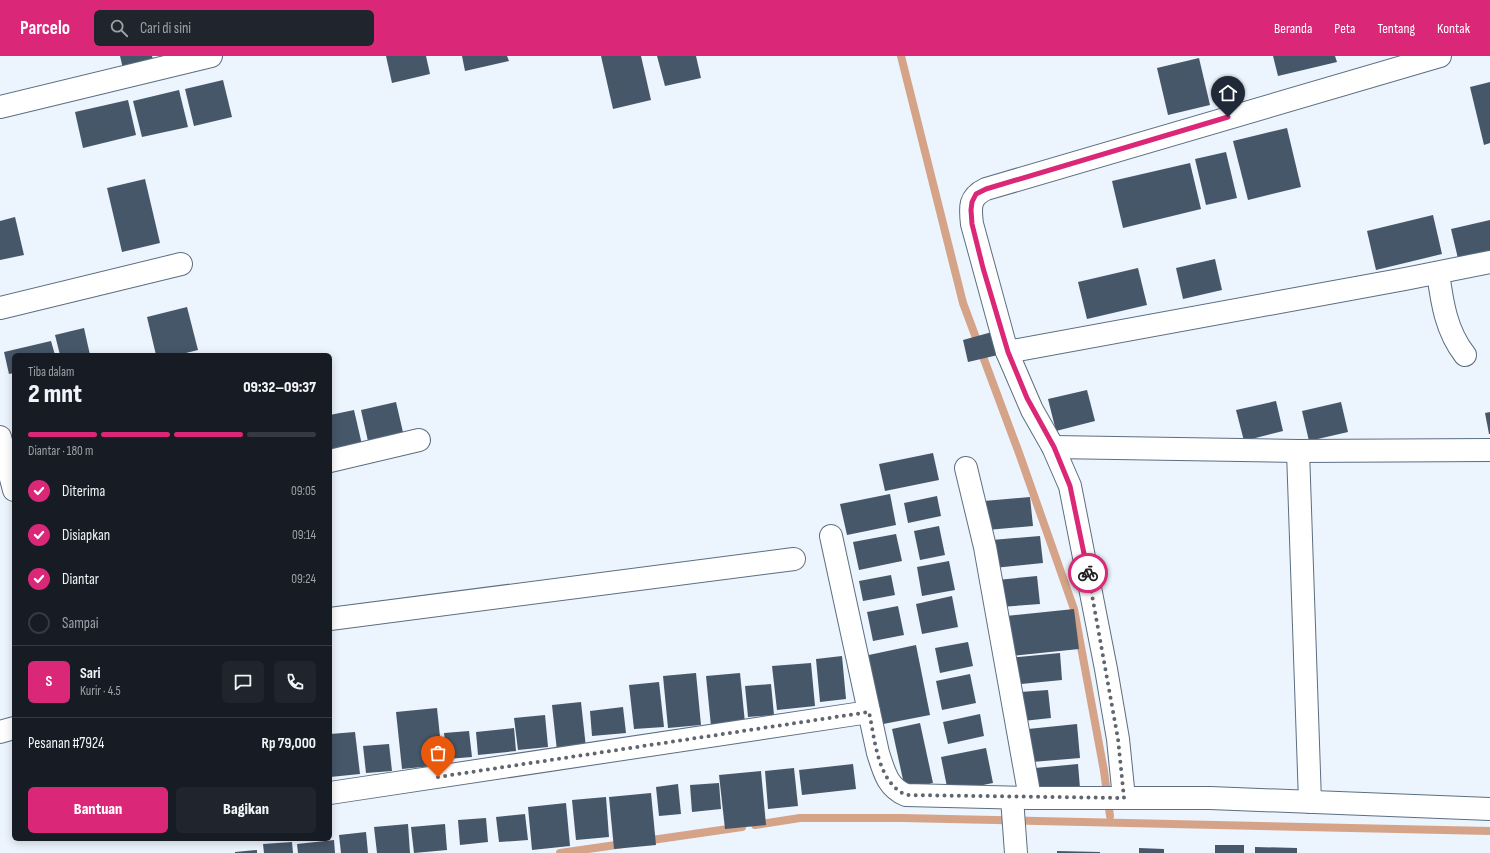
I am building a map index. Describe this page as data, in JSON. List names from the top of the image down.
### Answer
{
  "page": {
    "header": "Parcelo",
    "search": "Cari di sini",
    "nav": [
      "Beranda",
      "Peta",
      "Tentang",
      "Kontak"
    ],
    "heading": ["2 mnt", "Tiba dalam", "09:32–09:37"],
    "panel": [
      "Sari",
      "Kurir · 4.5",
      "Pesanan #7924",
      "Rp 79,000"
    ],
    "bar": "Diantar · 180 m",
    "list": [
      ["Diterima", "09:05"],
      ["Disiapkan", "09:14"],
      ["Diantar", "09:24"],
      "Sampai"
    ],
    "round": "S",
    "buttons": ["Bantuan", "Bagikan"]
  }
}
